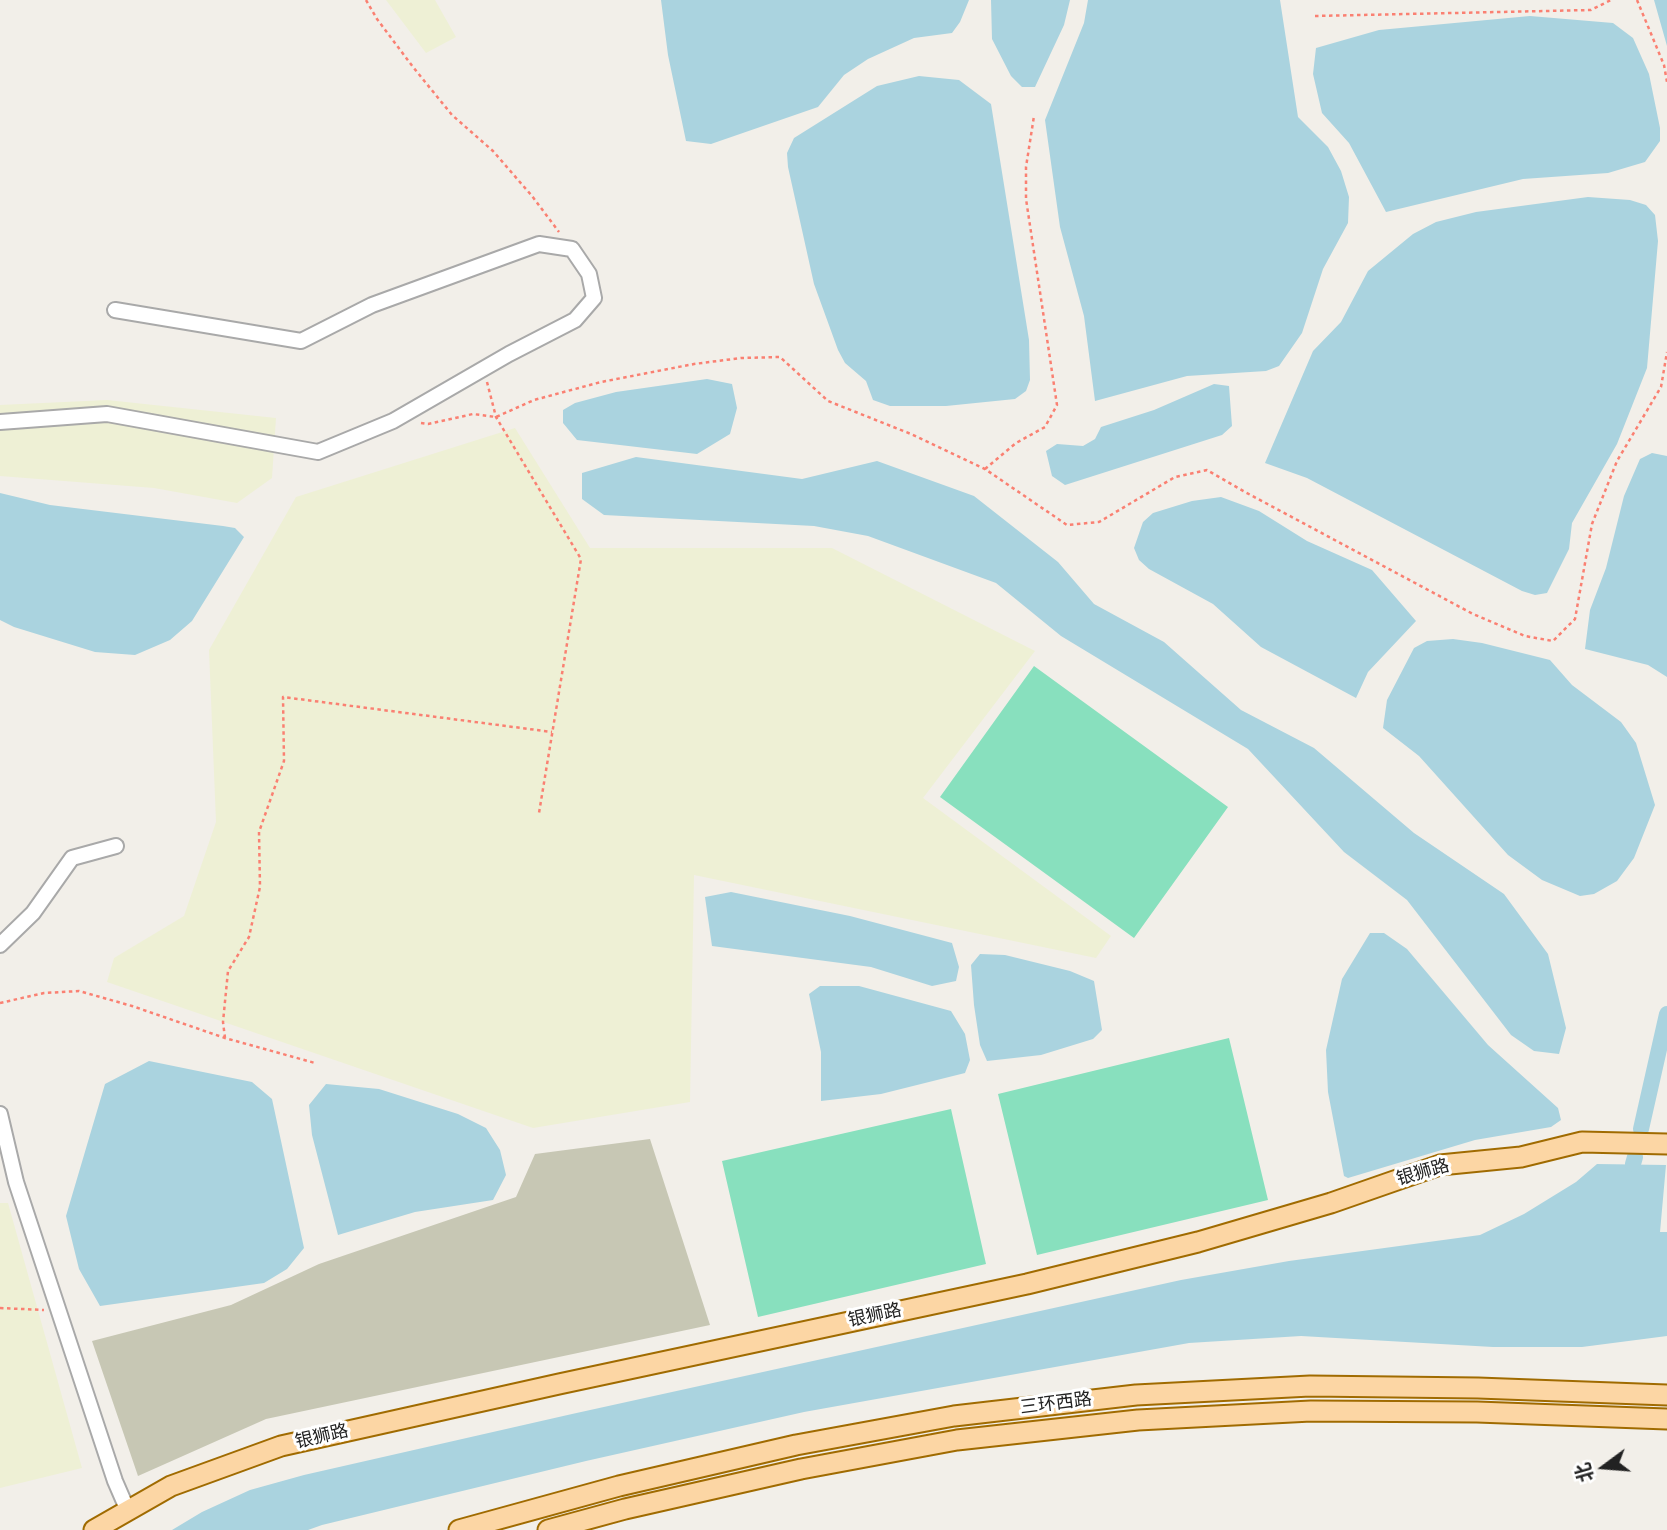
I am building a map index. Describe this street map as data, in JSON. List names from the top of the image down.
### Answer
{
  "streets": {
    "main road": ["银狮路", "三环西路"]
  },
  "north": "left"
}
